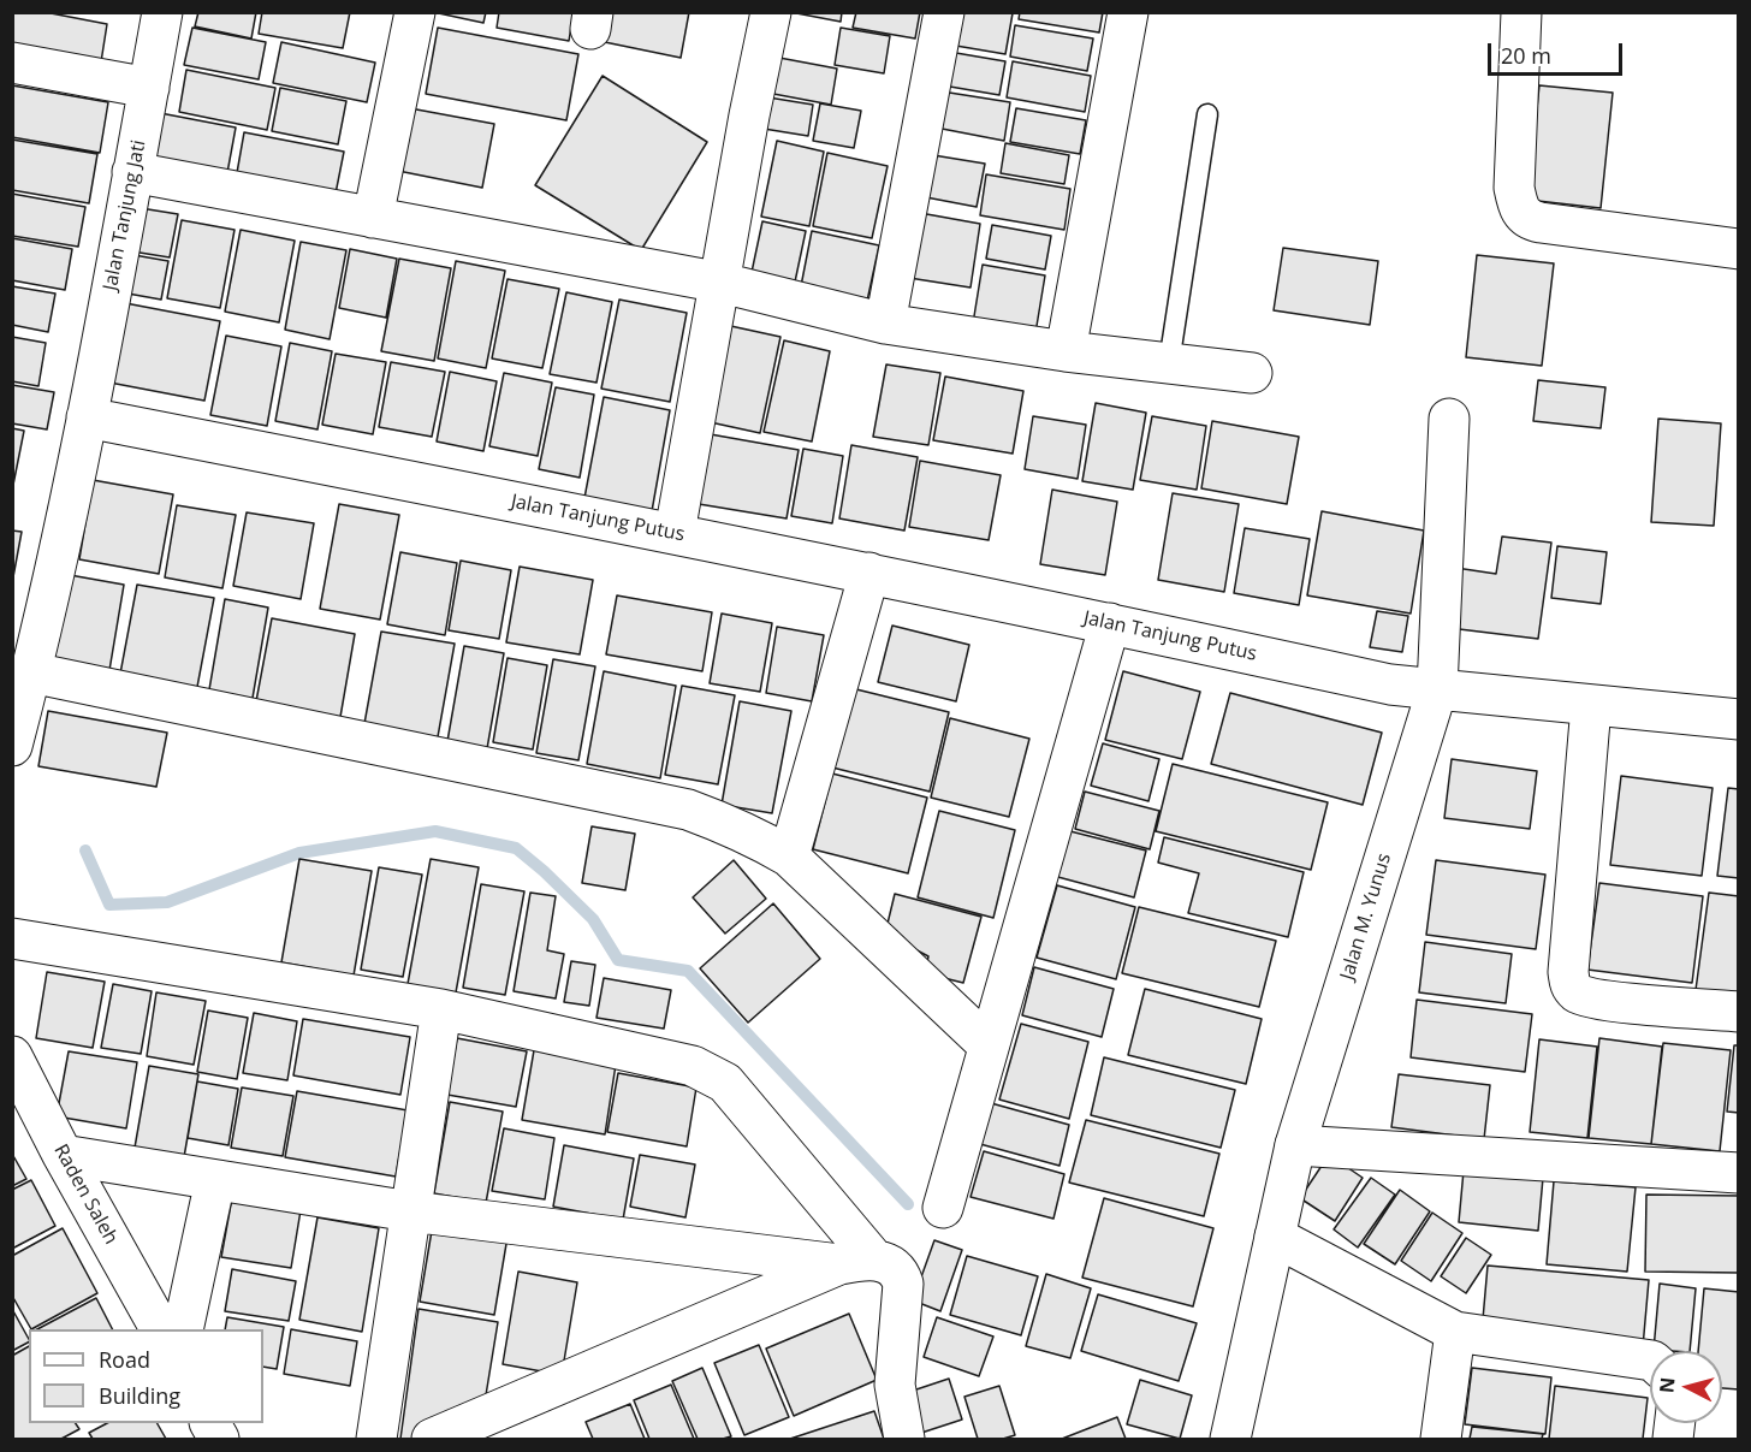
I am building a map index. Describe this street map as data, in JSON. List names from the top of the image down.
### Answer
{
  "streets": {
    "street": [
      "Jalan Tanjung Jati",
      "Jalan Tanjung Putus",
      "Jalan M. Yunus",
      "Raden Saleh"
    ]
  },
  "crossings": [
    ["Jalan Tanjung Jati", "Jalan Tanjung Putus"],
    ["Jalan Tanjung Putus", "Jalan M. Yunus"]
  ],
  "legend": ["Road", "Building"],
  "scale_bar": "20 m",
  "north": "left"
}
